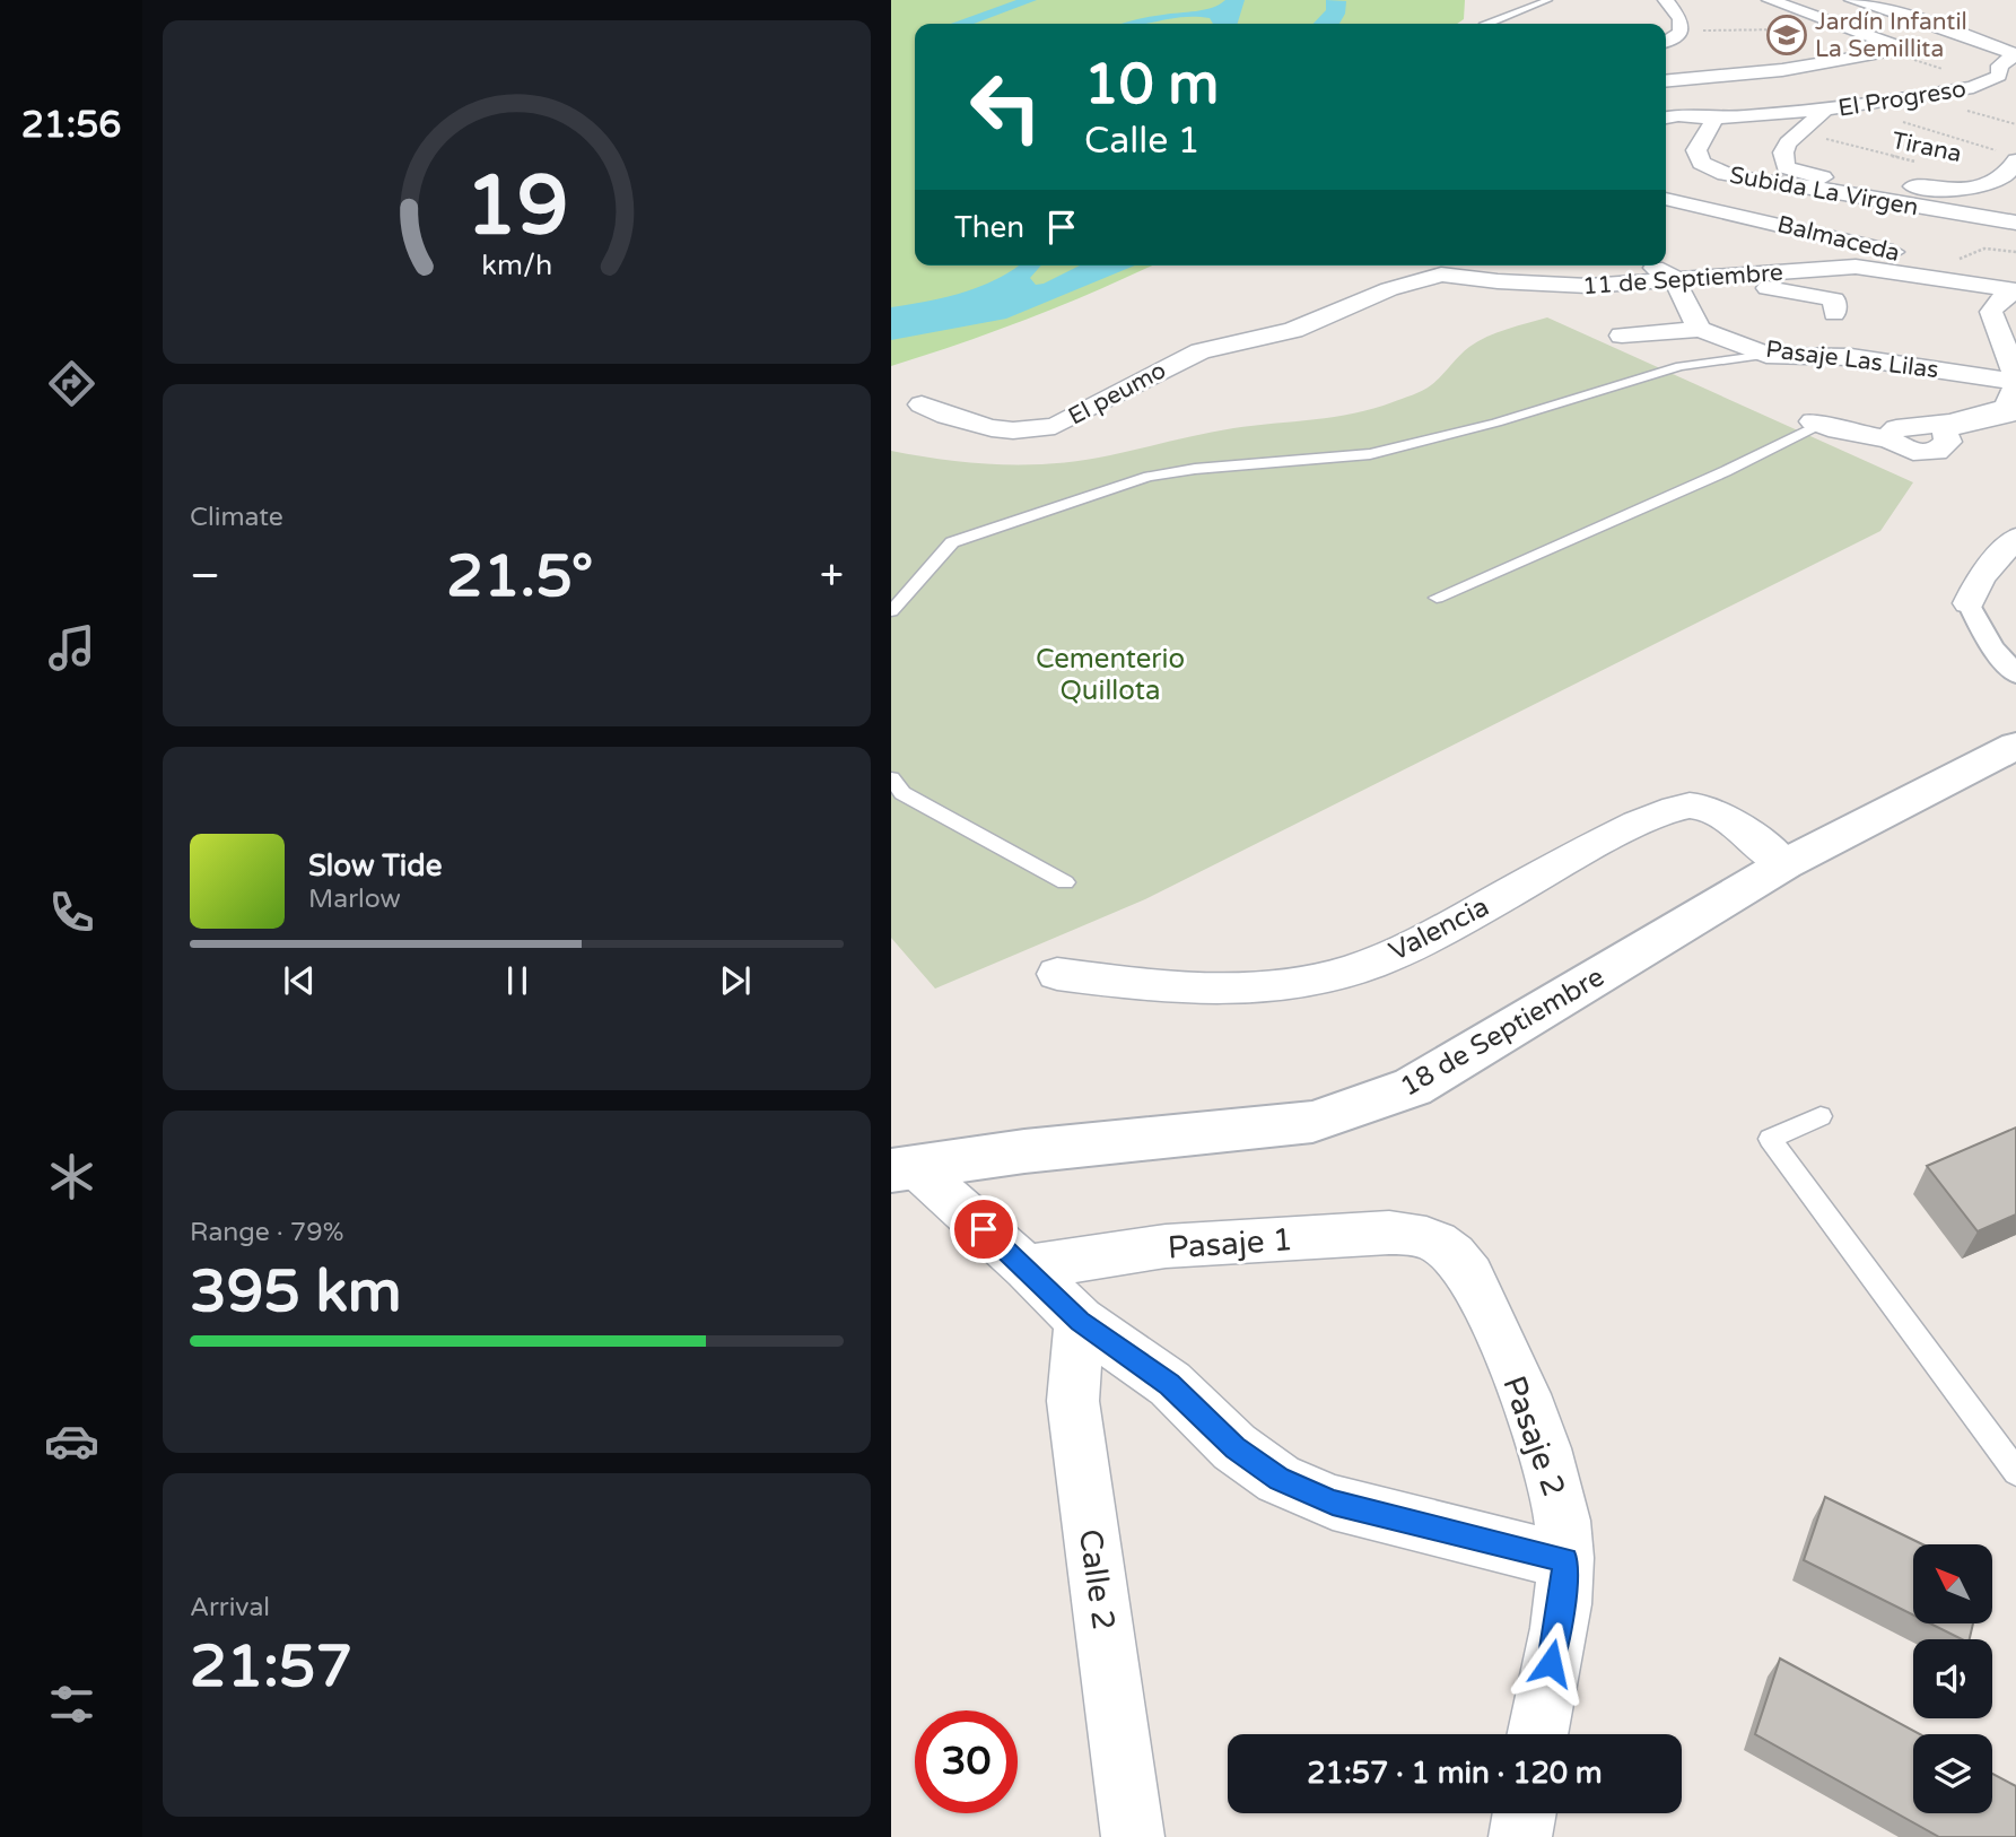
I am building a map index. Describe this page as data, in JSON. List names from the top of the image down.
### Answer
{
  "streets": {
    "street": [
      "El Progreso",
      "Subida La Virgen",
      "Balmaceda",
      "11 de Septiembre",
      "Pasaje Las Lilas",
      "El peumo",
      "Valencia",
      "18 de Septiembre",
      "Pasaje 1",
      "Pasaje 2",
      "Calle 2"
    ],
    "path": ["Tirana"]
  },
  "crossings": [
    ["El Progreso", "Tirana"],
    ["11 de Septiembre", "El peumo"],
    ["Valencia", "18 de Septiembre"],
    ["Pasaje 1", "Pasaje 2"]
  ],
  "parks": ["Cementerio Quillota"],
  "places": {
    "school or university": ["Jardín Infantil La Semillita"]
  },
  "north": "top left",
  "page": {
    "tabs": "21:56",
    "turn": ["10 m", "Calle 1"],
    "then": "Then",
    "tile": [
      "Climate",
      ["Range · 79%", "395 km"],
      ["Arrival", "21:57"]
    ],
    "heat": ["−", "21.5°", "+"],
    "song": ["Slow Tide", "Marlow"],
    "limit": "30",
    "trip": "21:57 · 1 min · 120 m",
    "gauge": ["19", "km/h"]
  }
}
